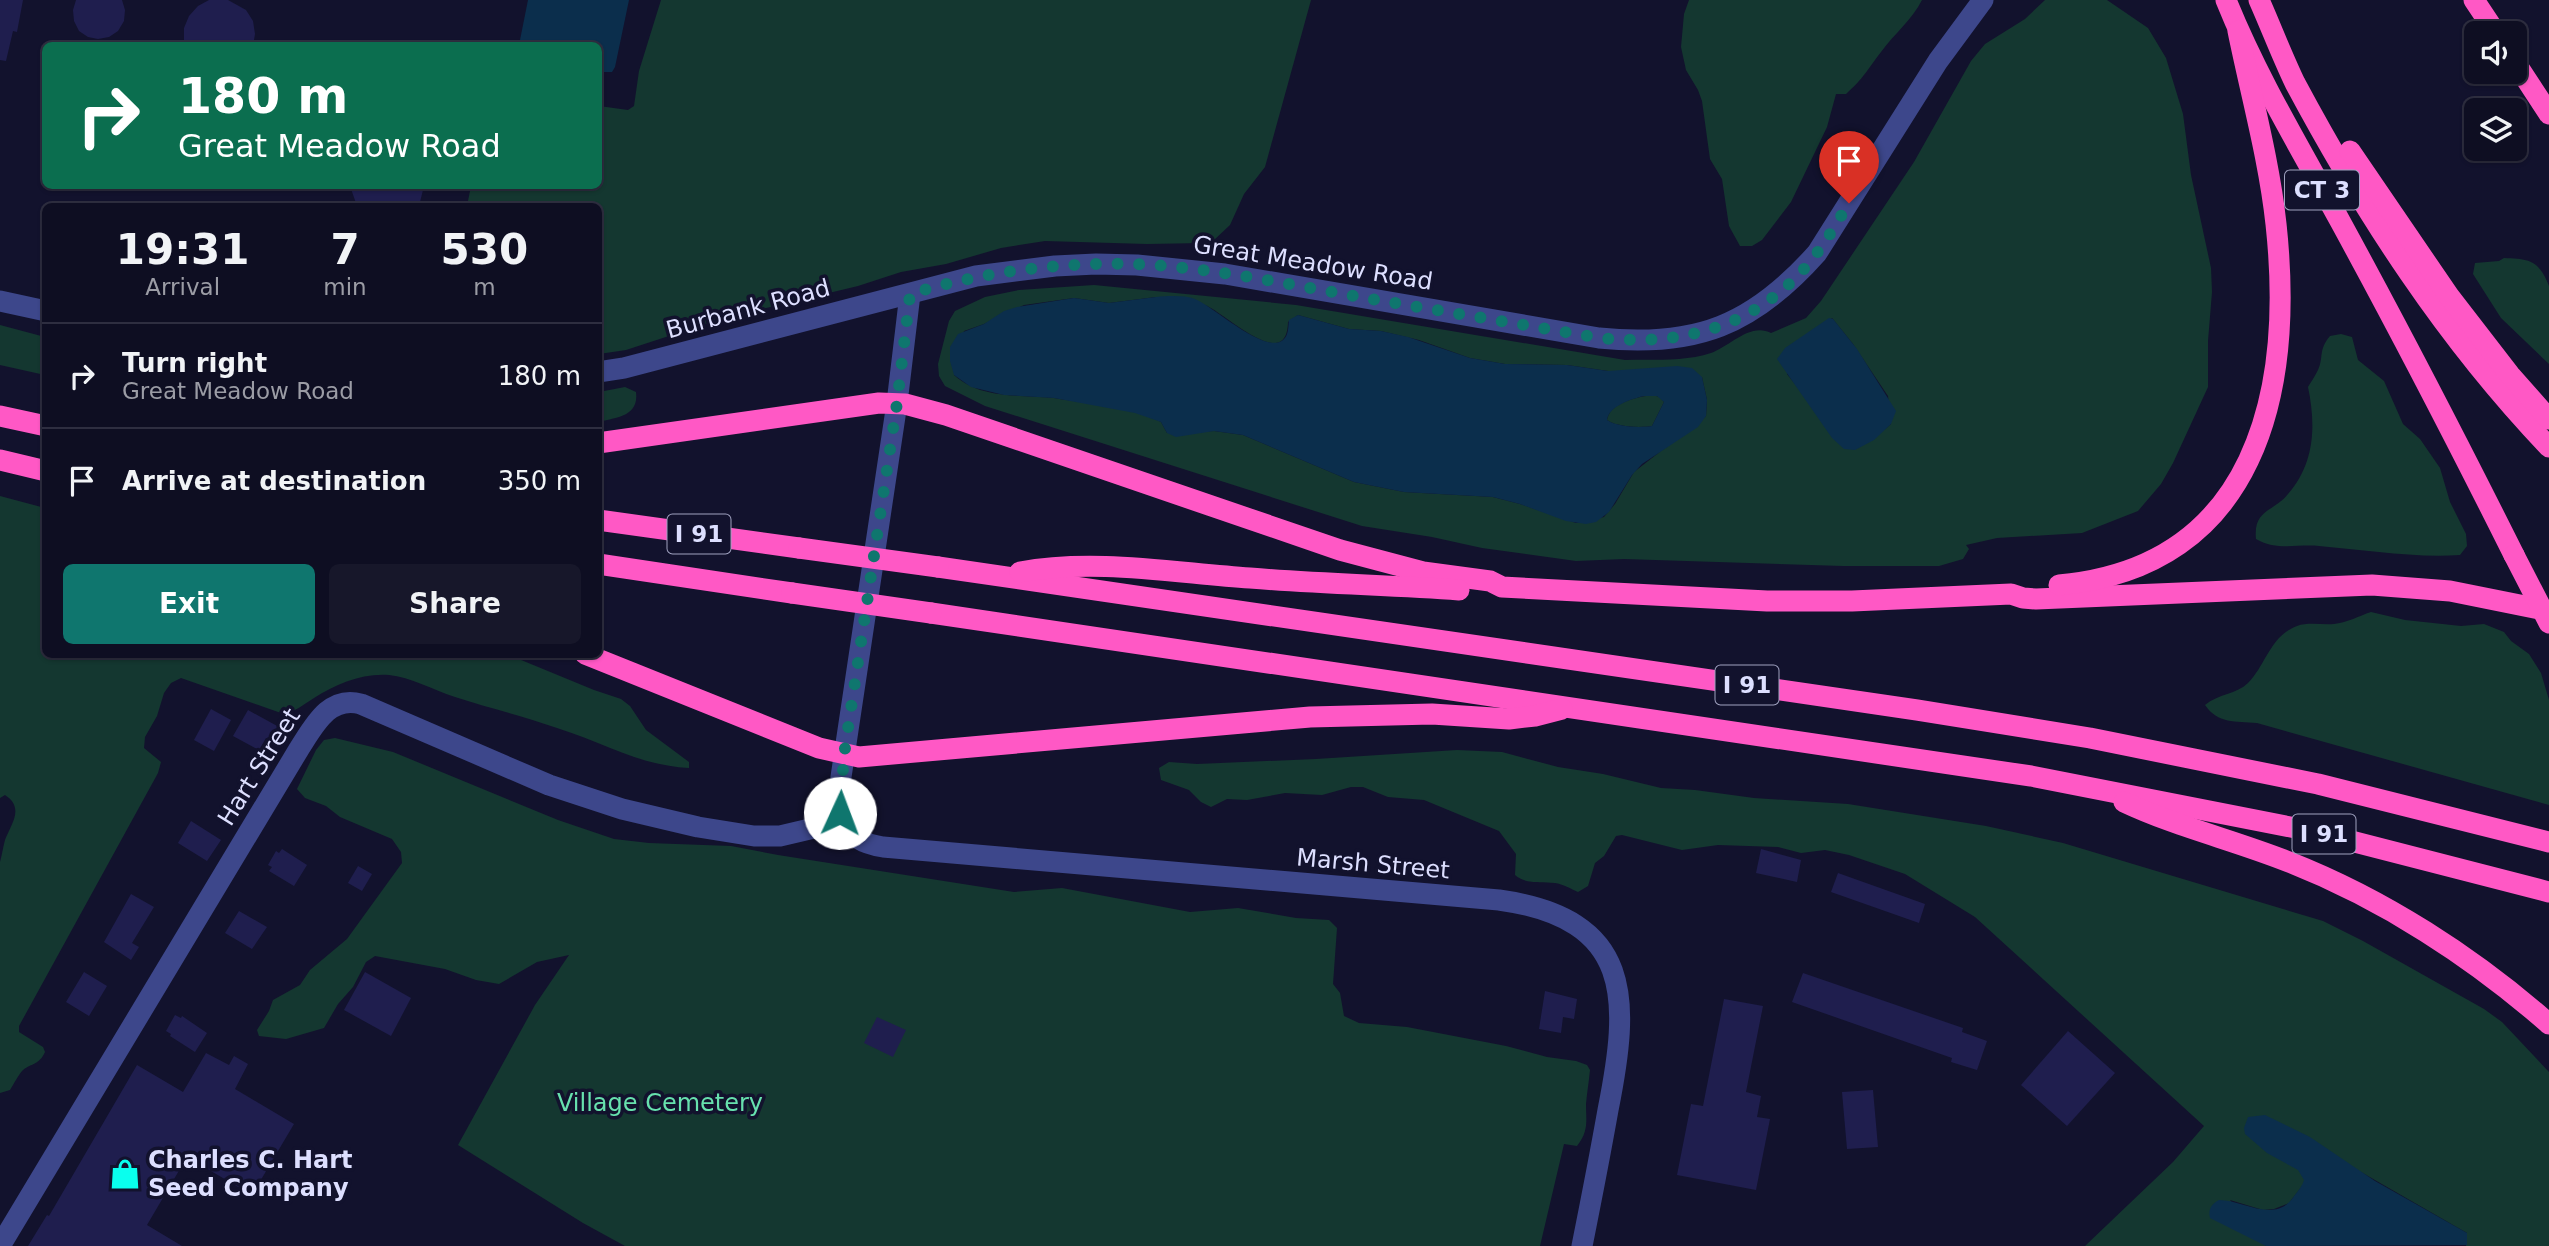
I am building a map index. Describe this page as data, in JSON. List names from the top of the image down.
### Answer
{
  "streets": {
    "highway": ["CT 3", "I 91"],
    "street": [
      "Great Meadow Road",
      "Burbank Road",
      "Hart Street",
      "Marsh Street"
    ]
  },
  "crossings": [
    ["Great Meadow Road", "Burbank Road"],
    ["Hart Street", "Marsh Street"]
  ],
  "parks": ["Village Cemetery"],
  "places": {
    "shop": ["Charles C. Hart Seed Company"]
  },
  "page": {
    "turn": ["180 m", "Great Meadow Road"],
    "eta": [
      "19:31",
      "Arrival",
      "7",
      "min",
      "530",
      "m"
    ],
    "list": [
      {
        "name": "Turn right",
        "note": "Great Meadow Road",
        "value": "180 m"
      },
      {
        "name": "Arrive at destination",
        "value": "350 m"
      }
    ],
    "buttons": ["Exit", "Share"]
  }
}
